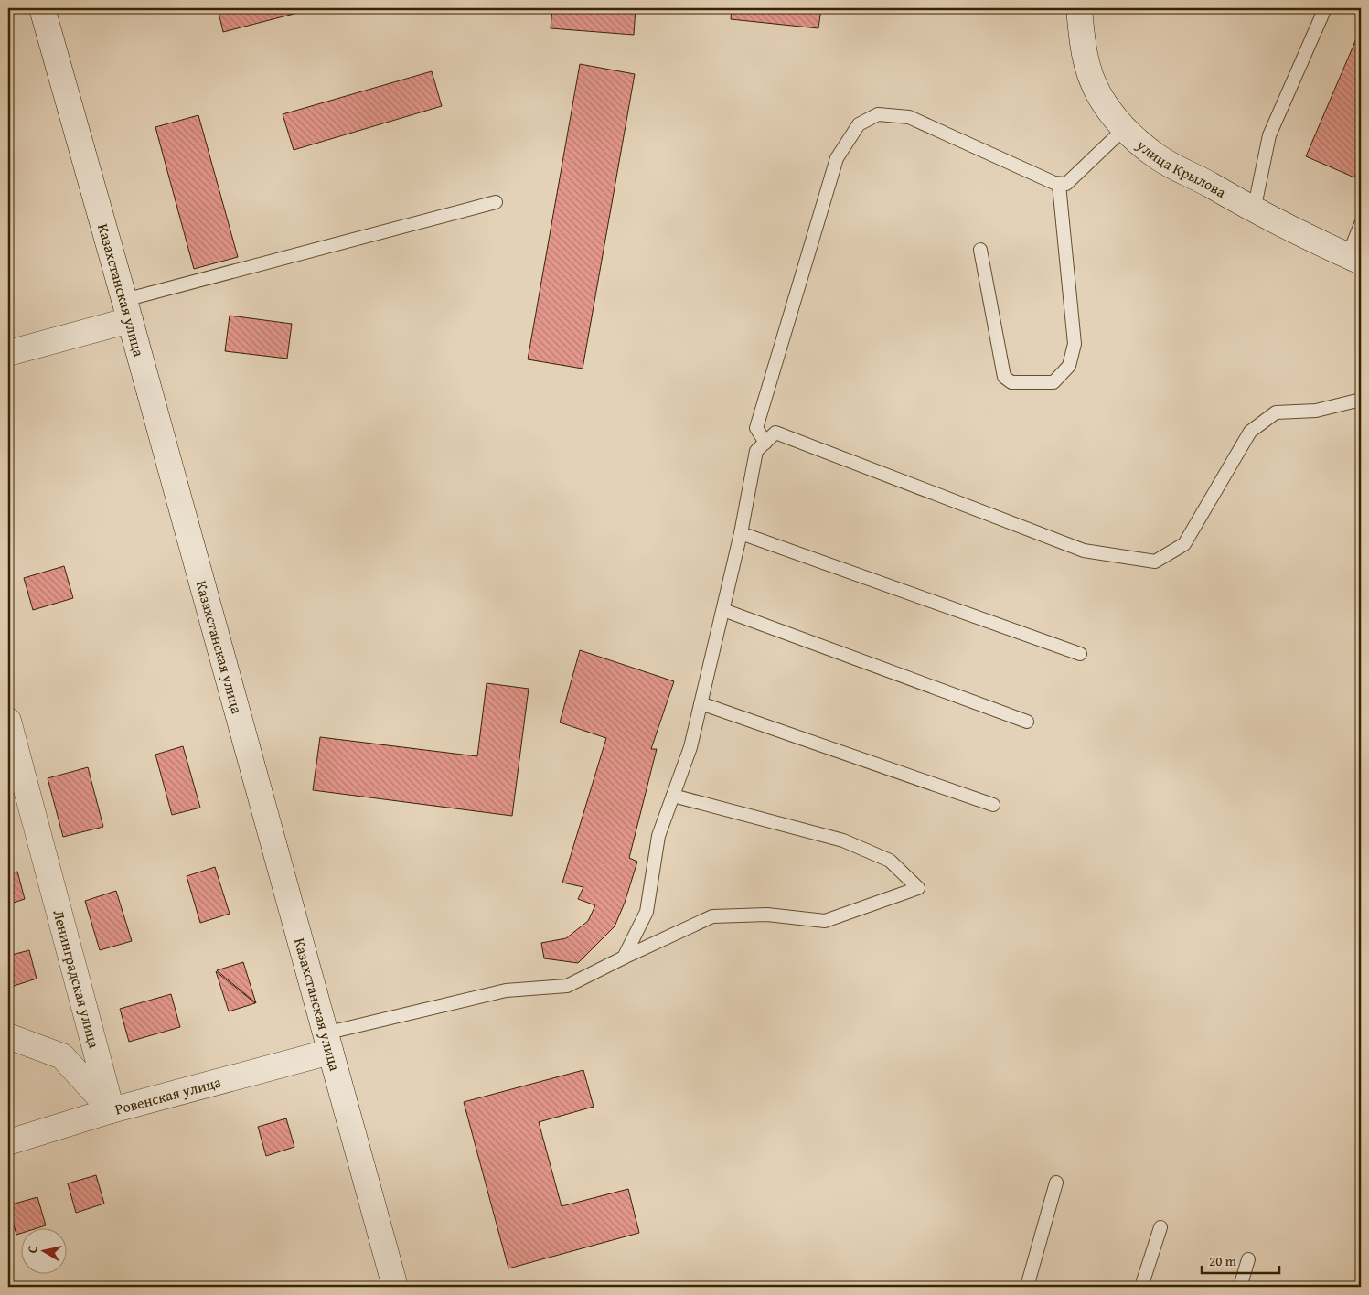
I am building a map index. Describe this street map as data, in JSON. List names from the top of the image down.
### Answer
{
  "streets": {
    "street": [
      "улица Крылова",
      "Казахстанская улица",
      "Ленинградская улица",
      "Ровенская улица"
    ]
  },
  "crossings": [
    ["Казахстанская улица", "Ровенская улица"],
    ["Ленинградская улица", "Ровенская улица"]
  ],
  "scale_bar": "20 m",
  "north": "left"
}
